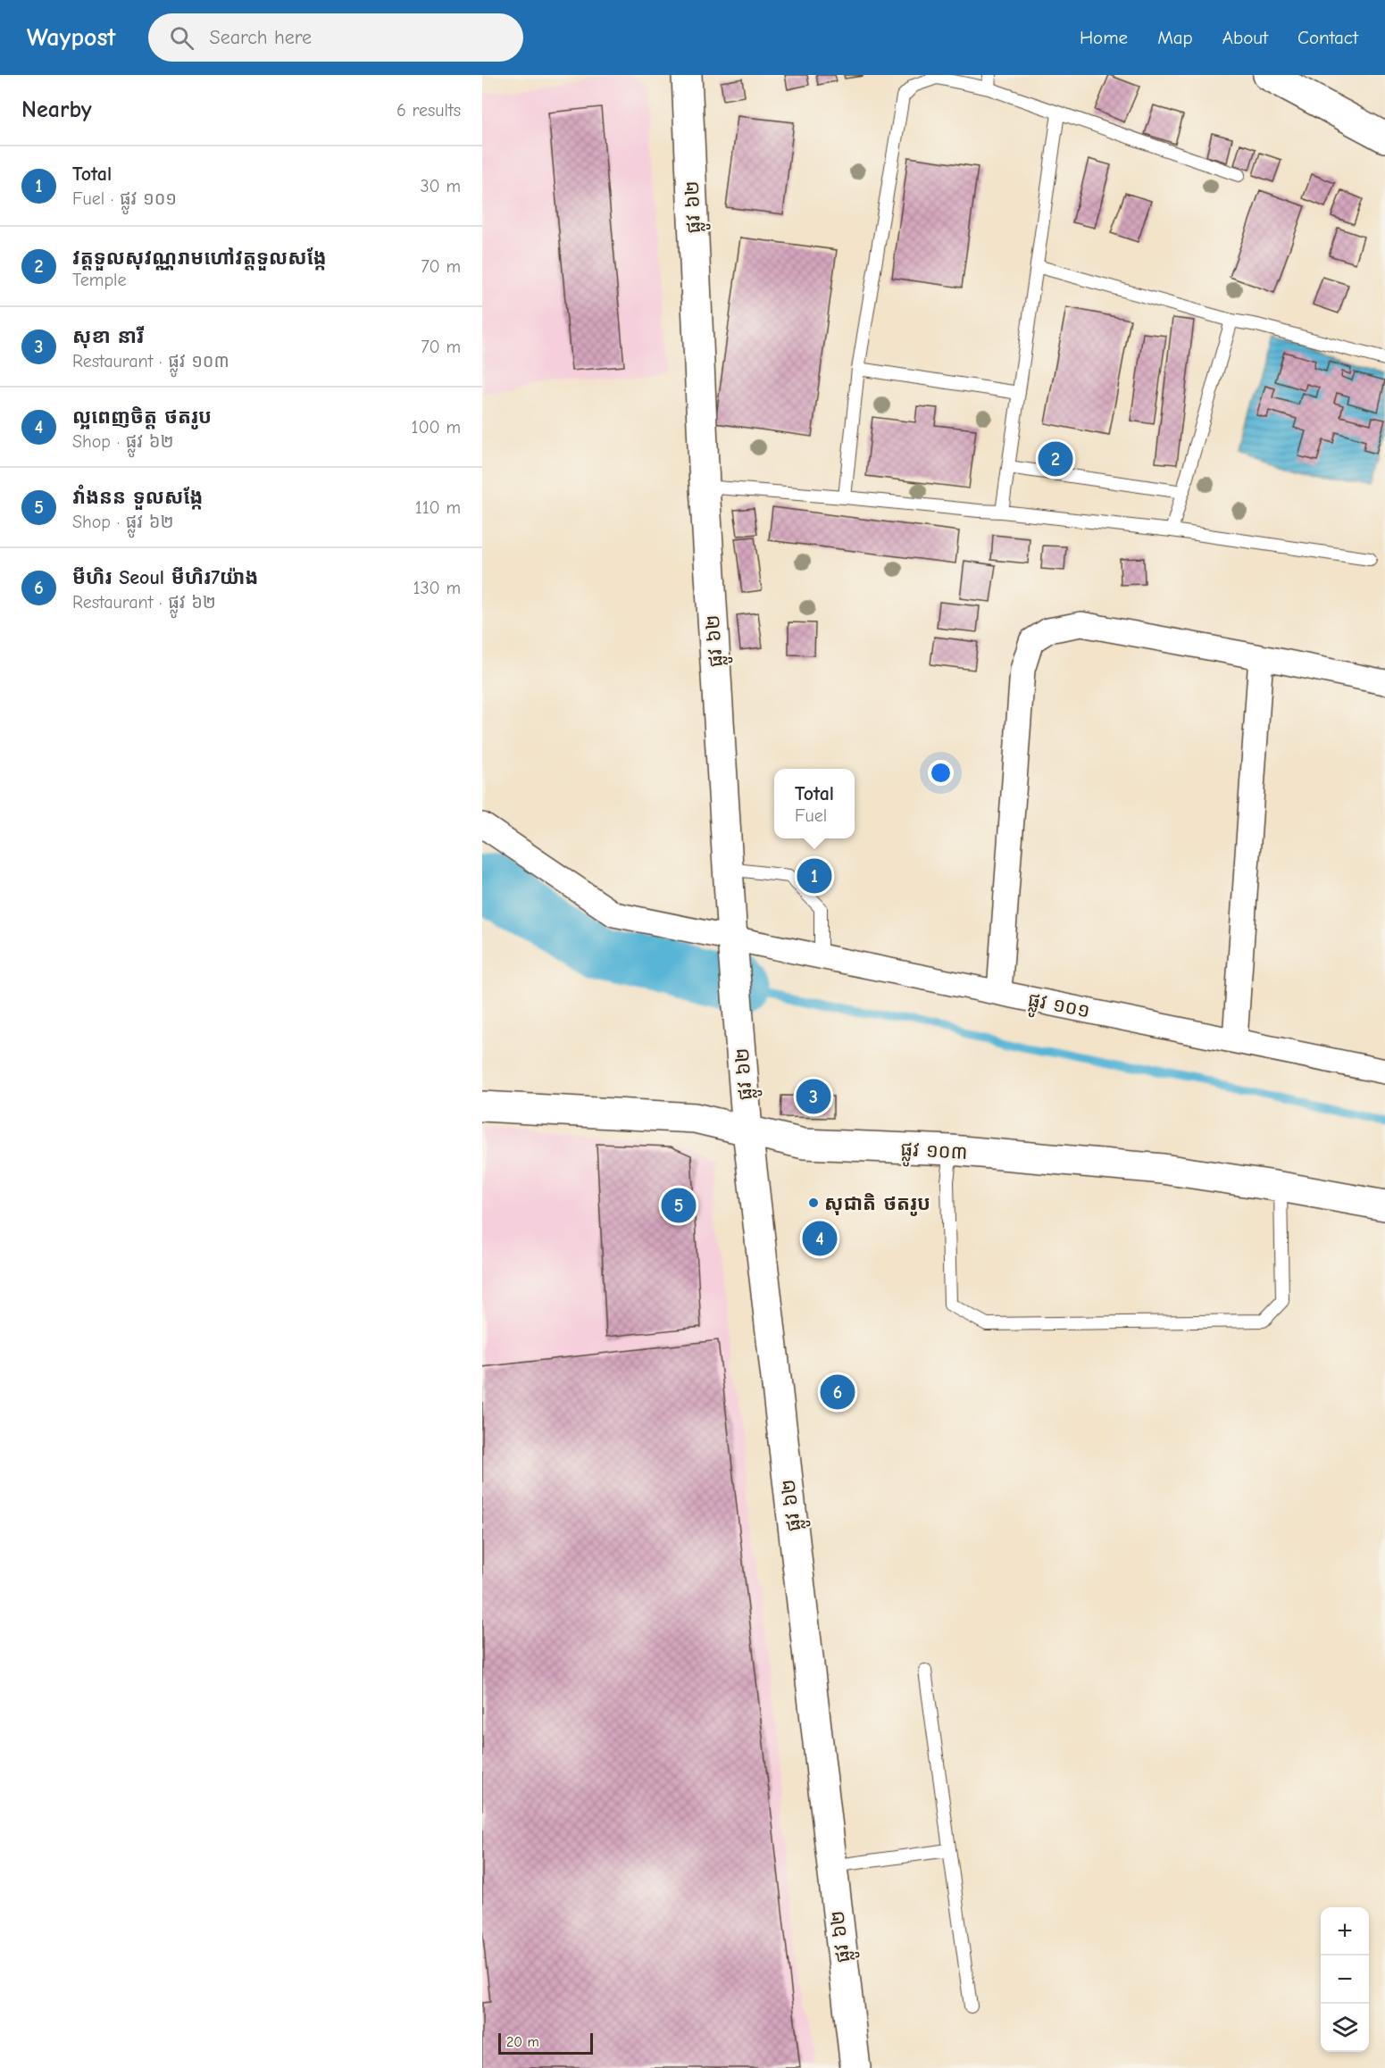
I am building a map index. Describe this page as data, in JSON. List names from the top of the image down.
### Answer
{
  "streets": {
    "street": ["ផ្លូវ ៦២", "ផ្លូវ ១០១", "ផ្លូវ ១០៣"]
  },
  "crossings": [
    ["ផ្លូវ ៦២", "ផ្លូវ ១០១"],
    ["ផ្លូវ ៦២", "ផ្លូវ ១០៣"]
  ],
  "places": ["សុជាតិ ថតរូប"],
  "scale_bar": "20 m",
  "page": {
    "header": "Waypost",
    "search": "Search here",
    "nav": [
      "Home",
      "Map",
      "About",
      "Contact"
    ],
    "heading": ["Nearby", "6 results"],
    "list": [
      {
        "mark": "1",
        "name": "Total",
        "note": "Fuel · ផ្លូវ ១០១",
        "value": "30 m"
      },
      {
        "mark": "2",
        "name": "វត្តទួលសុវណ្ណរាមហៅវត្តទួលសង្កែ",
        "note": "Temple",
        "value": "70 m"
      },
      {
        "mark": "3",
        "name": "សុខា នារី",
        "note": "Restaurant · ផ្លូវ ១០៣",
        "value": "70 m"
      },
      {
        "mark": "4",
        "name": "ល្អពេញចិត្ត ថតរូប",
        "note": "Shop · ផ្លូវ ៦២",
        "value": "100 m"
      },
      {
        "mark": "5",
        "name": "វាំងនន ទួលសង្កែ",
        "note": "Shop · ផ្លូវ ៦២",
        "value": "110 m"
      },
      {
        "mark": "6",
        "name": "មីហិរ Seoul មីហិរ7យ៉ាង",
        "note": "Restaurant · ផ្លូវ ៦២",
        "value": "130 m"
      }
    ],
    "pins": [
      "2",
      "1",
      "3",
      "5",
      "4",
      "6"
    ],
    "popup": ["Total", "Fuel"],
    "map_buttons": ["+", "−"],
    "scale": "20 m"
  }
}
